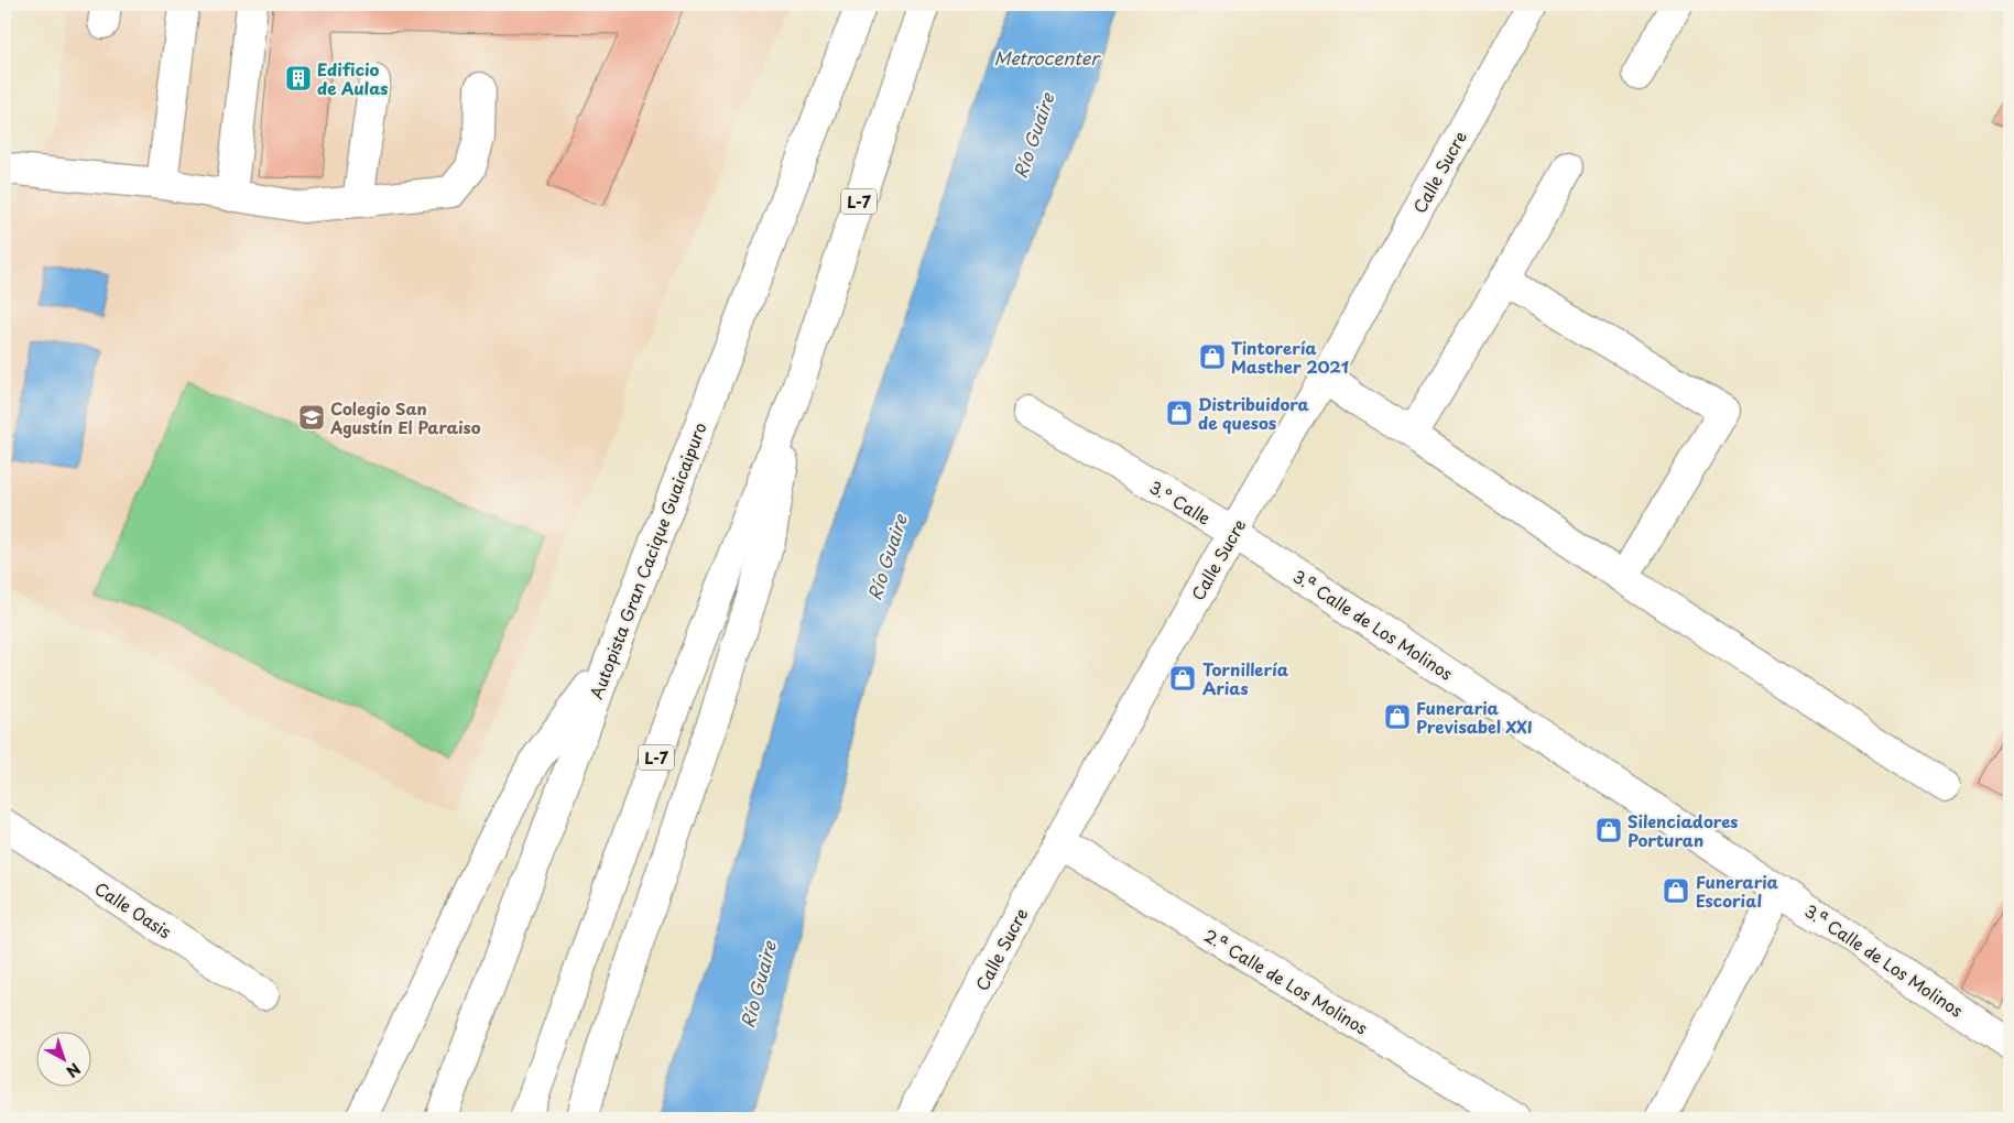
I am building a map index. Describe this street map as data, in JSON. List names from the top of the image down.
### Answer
{
  "streets": {
    "main road": [
      "Calle Sucre",
      "L-7",
      "3.° Calle",
      "Autopista Gran Cacique Guaicaipuro",
      "3.ª Calle de Los Molinos",
      "Calle Oasis",
      "2.ª Calle de Los Molinos"
    ]
  },
  "crossings": [
    ["Calle Sucre", "3.° Calle"],
    ["Calle Sucre", "3.ª Calle de Los Molinos"],
    ["Calle Sucre", "2.ª Calle de Los Molinos"],
    ["3.° Calle", "3.ª Calle de Los Molinos"]
  ],
  "water": ["Metrocenter", "Río Guaire"],
  "places": {
    "building": ["Edificio de Aulas"],
    "shop": [
      "Tintorería Masther 2021",
      "Distribuidora de quesos",
      "Tornillería Arias",
      "Funeraria Previsabel XXI",
      "Silenciadores Porturan",
      "Funeraria Escorial"
    ],
    "school or university": ["Colegio San Agustín El Paraiso"]
  },
  "north": "bottom right"
}
